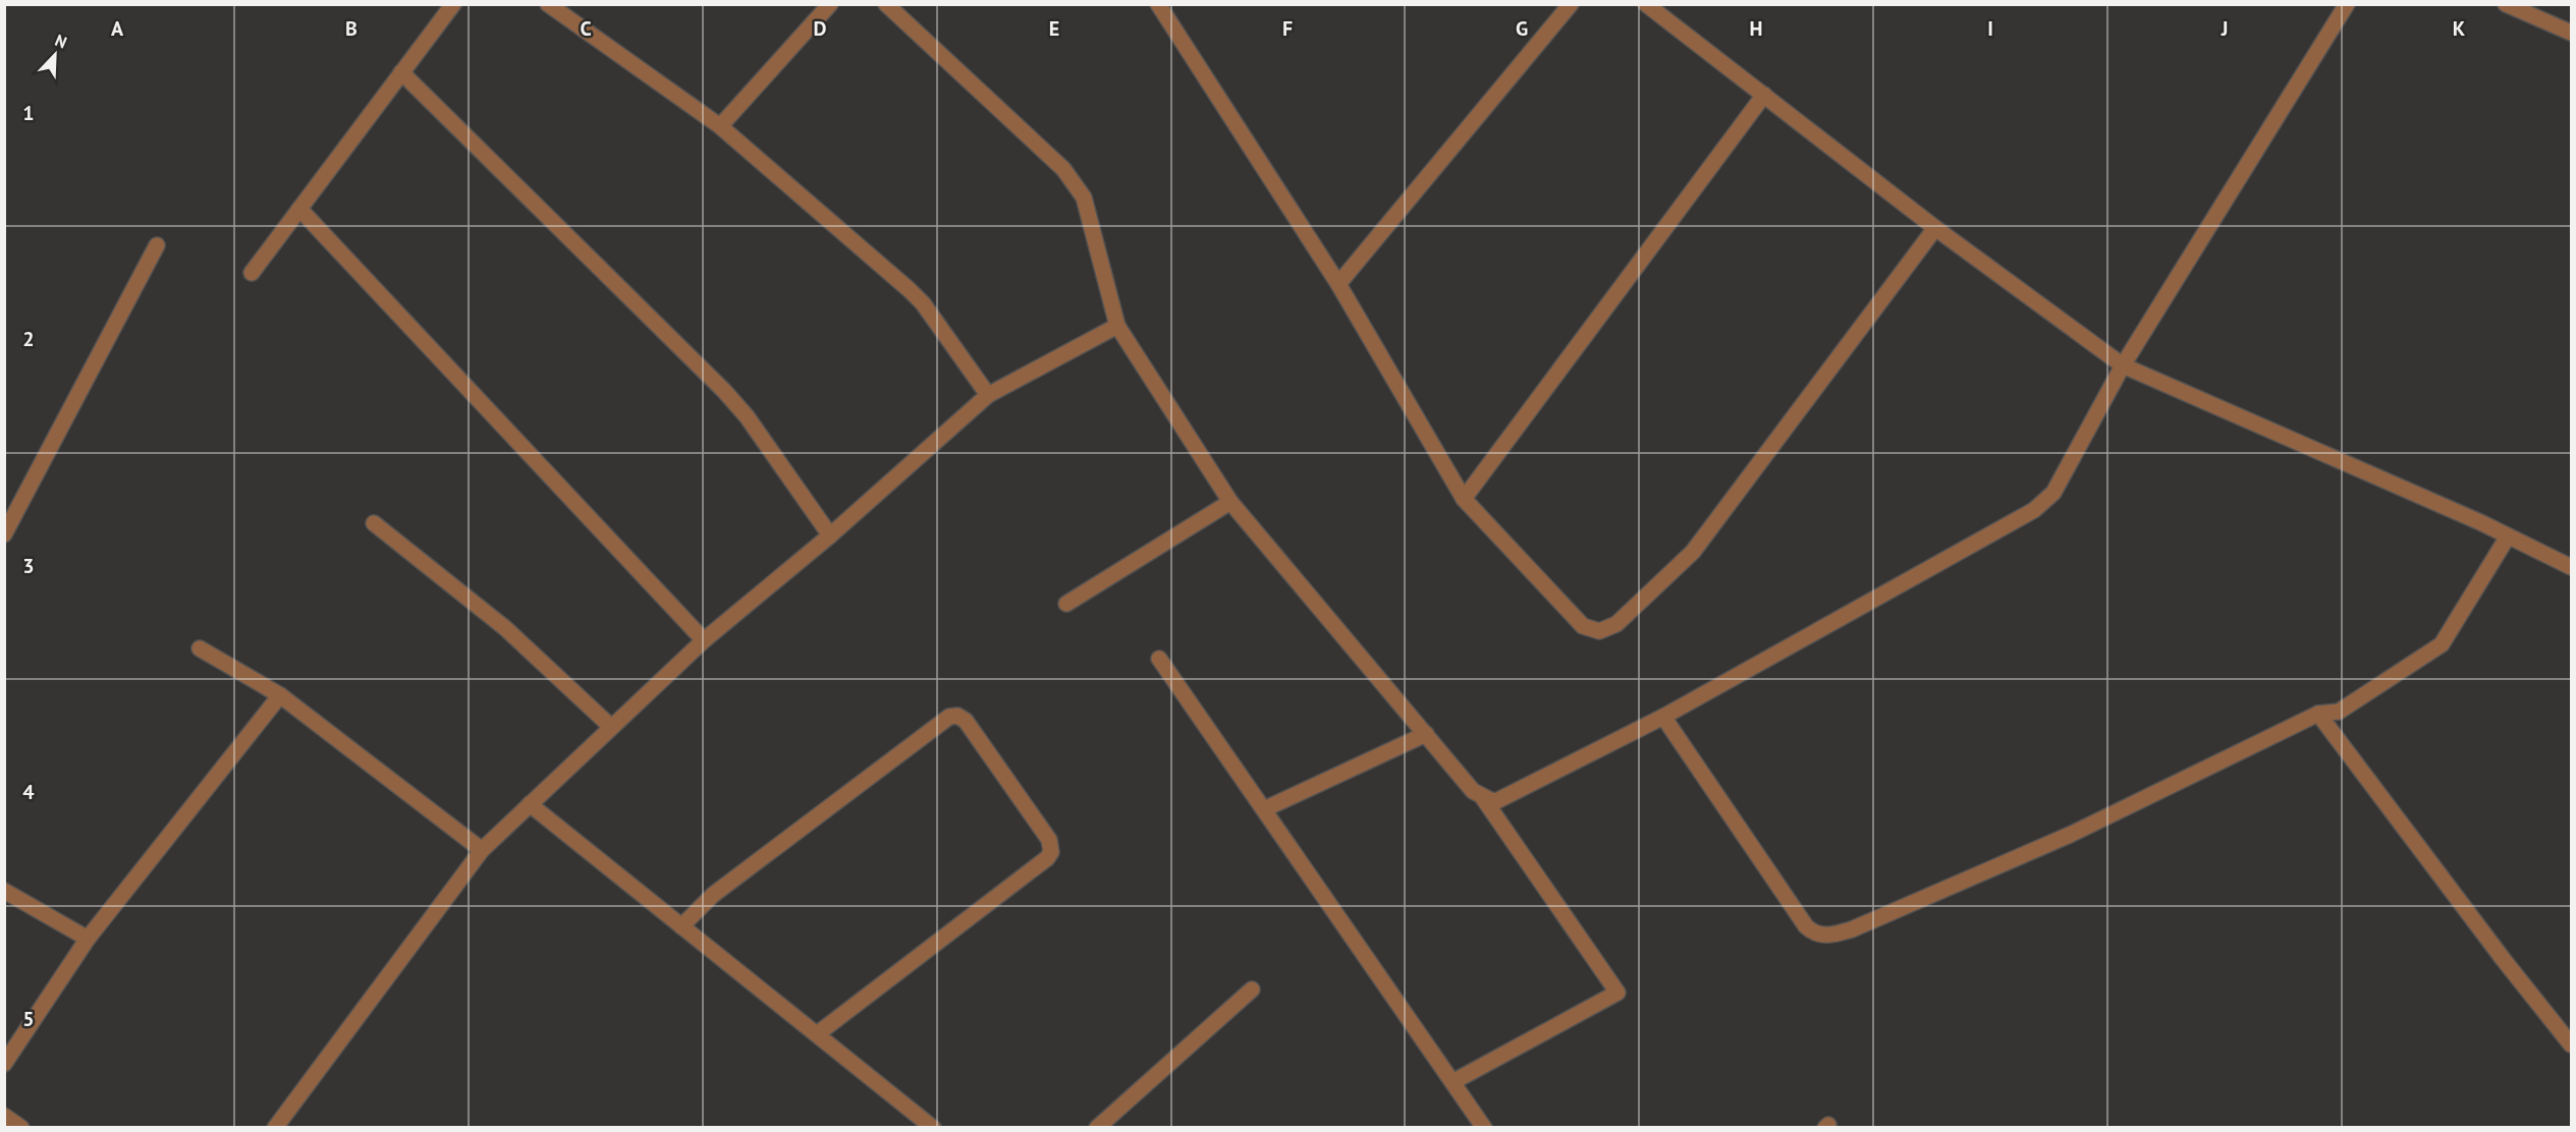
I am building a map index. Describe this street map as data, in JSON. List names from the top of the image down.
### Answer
{
  "north": "top right",
  "grid": {
    "columns": [
      "A",
      "B",
      "C",
      "D",
      "E",
      "F",
      "G",
      "H",
      "I",
      "J",
      "K"
    ],
    "rows": [
      "1",
      "2",
      "3",
      "4",
      "5"
    ]
  }
}
